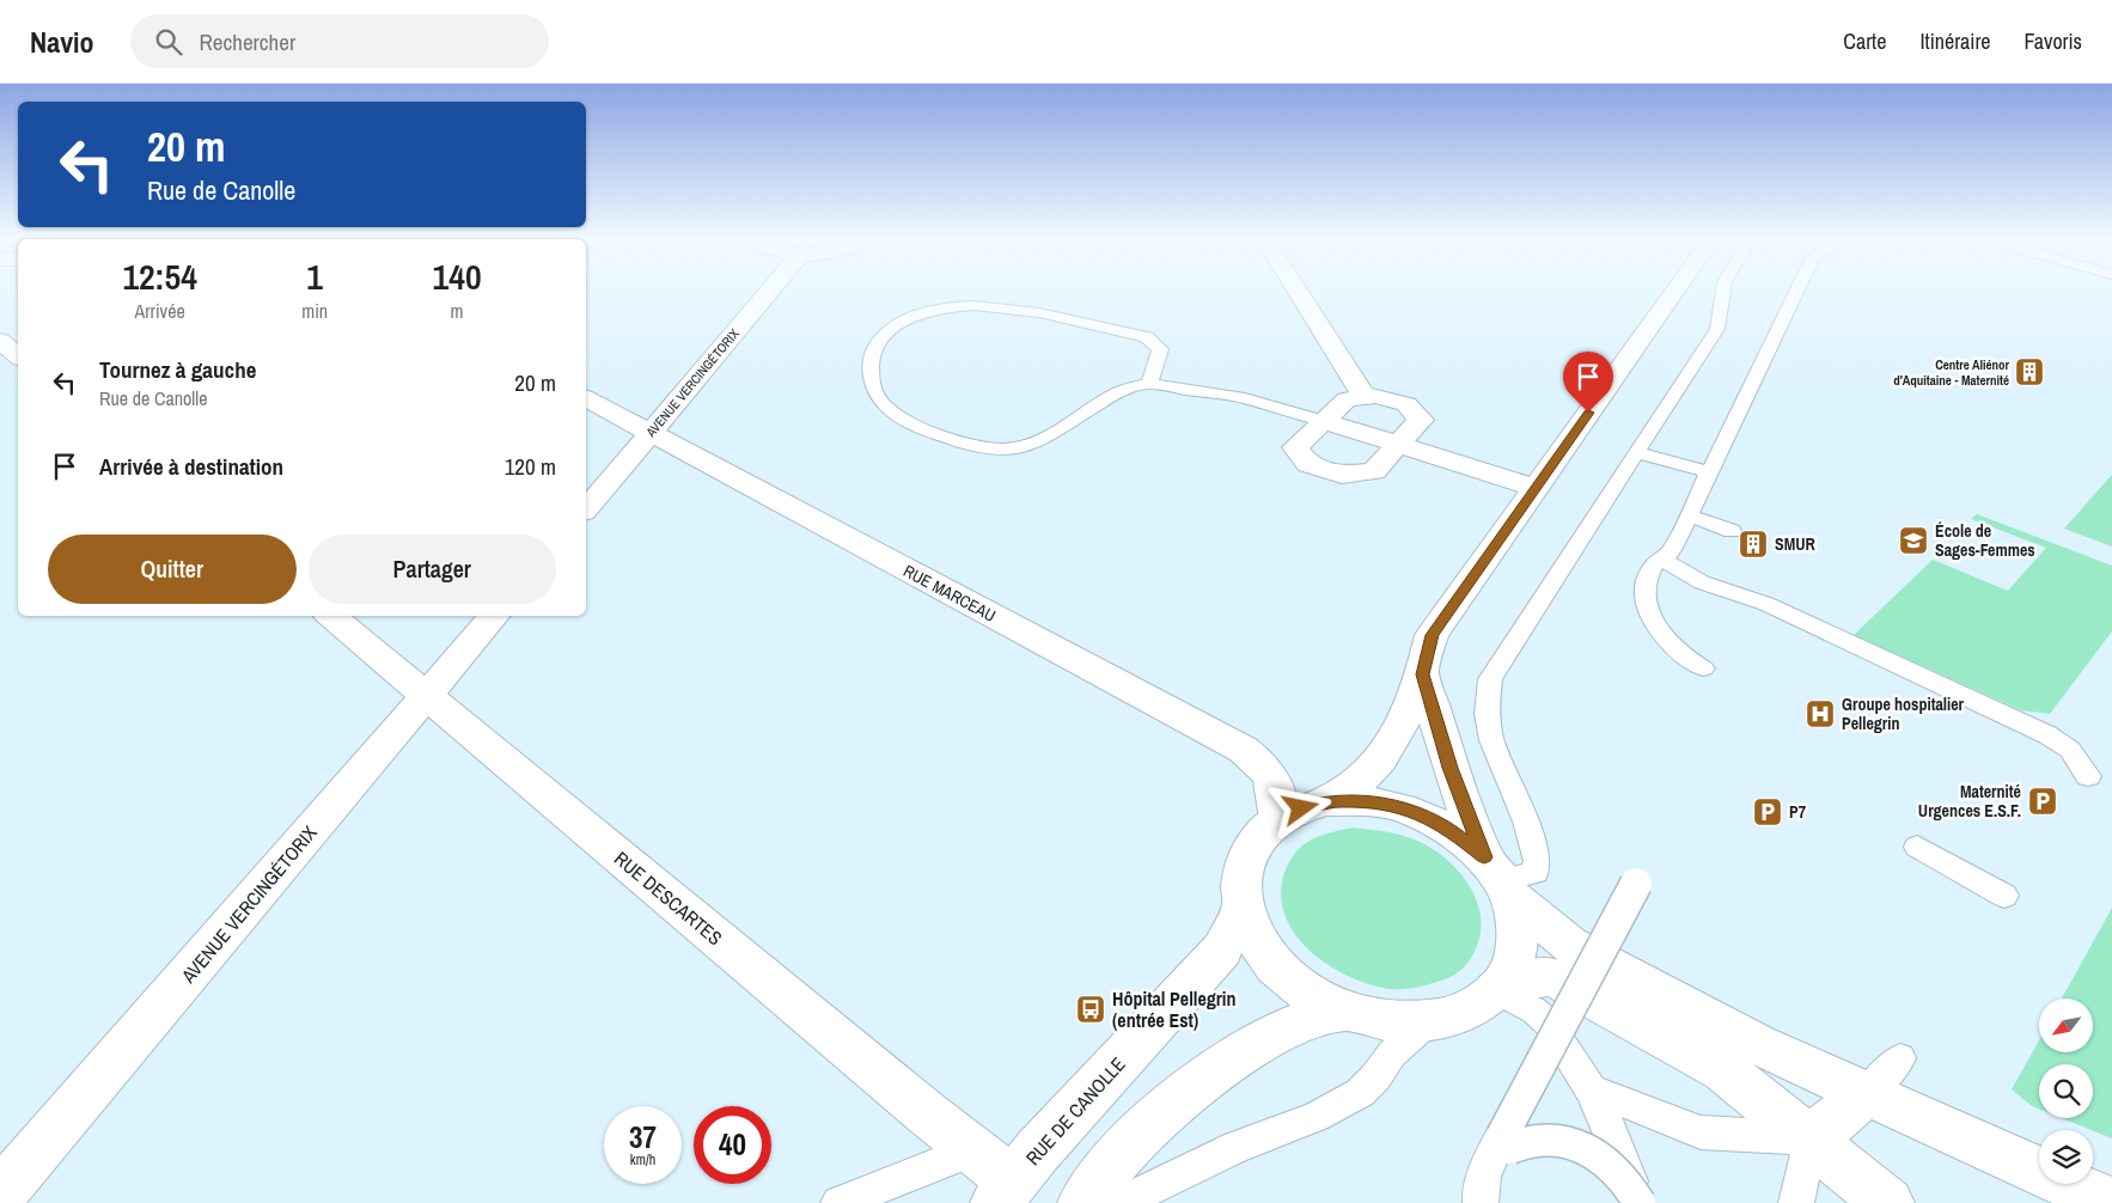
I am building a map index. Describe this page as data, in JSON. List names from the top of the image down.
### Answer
{
  "streets": {
    "street": [
      "AVENUE VERCINGÉTORIX",
      "RUE MARCEAU",
      "RUE DESCARTES",
      "RUE DE CANOLLE"
    ]
  },
  "crossings": [
    ["AVENUE VERCINGÉTORIX", "RUE MARCEAU"],
    ["AVENUE VERCINGÉTORIX", "RUE DESCARTES"],
    ["RUE DESCARTES", "RUE DE CANOLLE"]
  ],
  "places": {
    "building": ["Centre Aliénor d'Aquitaine - Maternité", "SMUR"],
    "school or university": ["École de Sages-Femmes"],
    "hospital": ["Groupe hospitalier Pellegrin"],
    "parking": ["Maternité Urgences E.S.F.", "P7"],
    "bus stop": ["Hôpital Pellegrin (entrée Est)"]
  },
  "north": "bottom left",
  "page": {
    "header": "Navio",
    "search": "Rechercher",
    "nav": ["Carte", "Itinéraire", "Favoris"],
    "turn": ["20 m", "Rue de Canolle"],
    "eta": [
      "12:54",
      "Arrivée",
      "1",
      "min",
      "140",
      "m"
    ],
    "list": [
      {
        "name": "Tournez à gauche",
        "note": "Rue de Canolle",
        "value": "20 m"
      },
      {
        "name": "Arrivée à destination",
        "value": "120 m"
      }
    ],
    "buttons": ["Quitter", "Partager"],
    "speed": "37 km/h",
    "limit": "40"
  }
}
